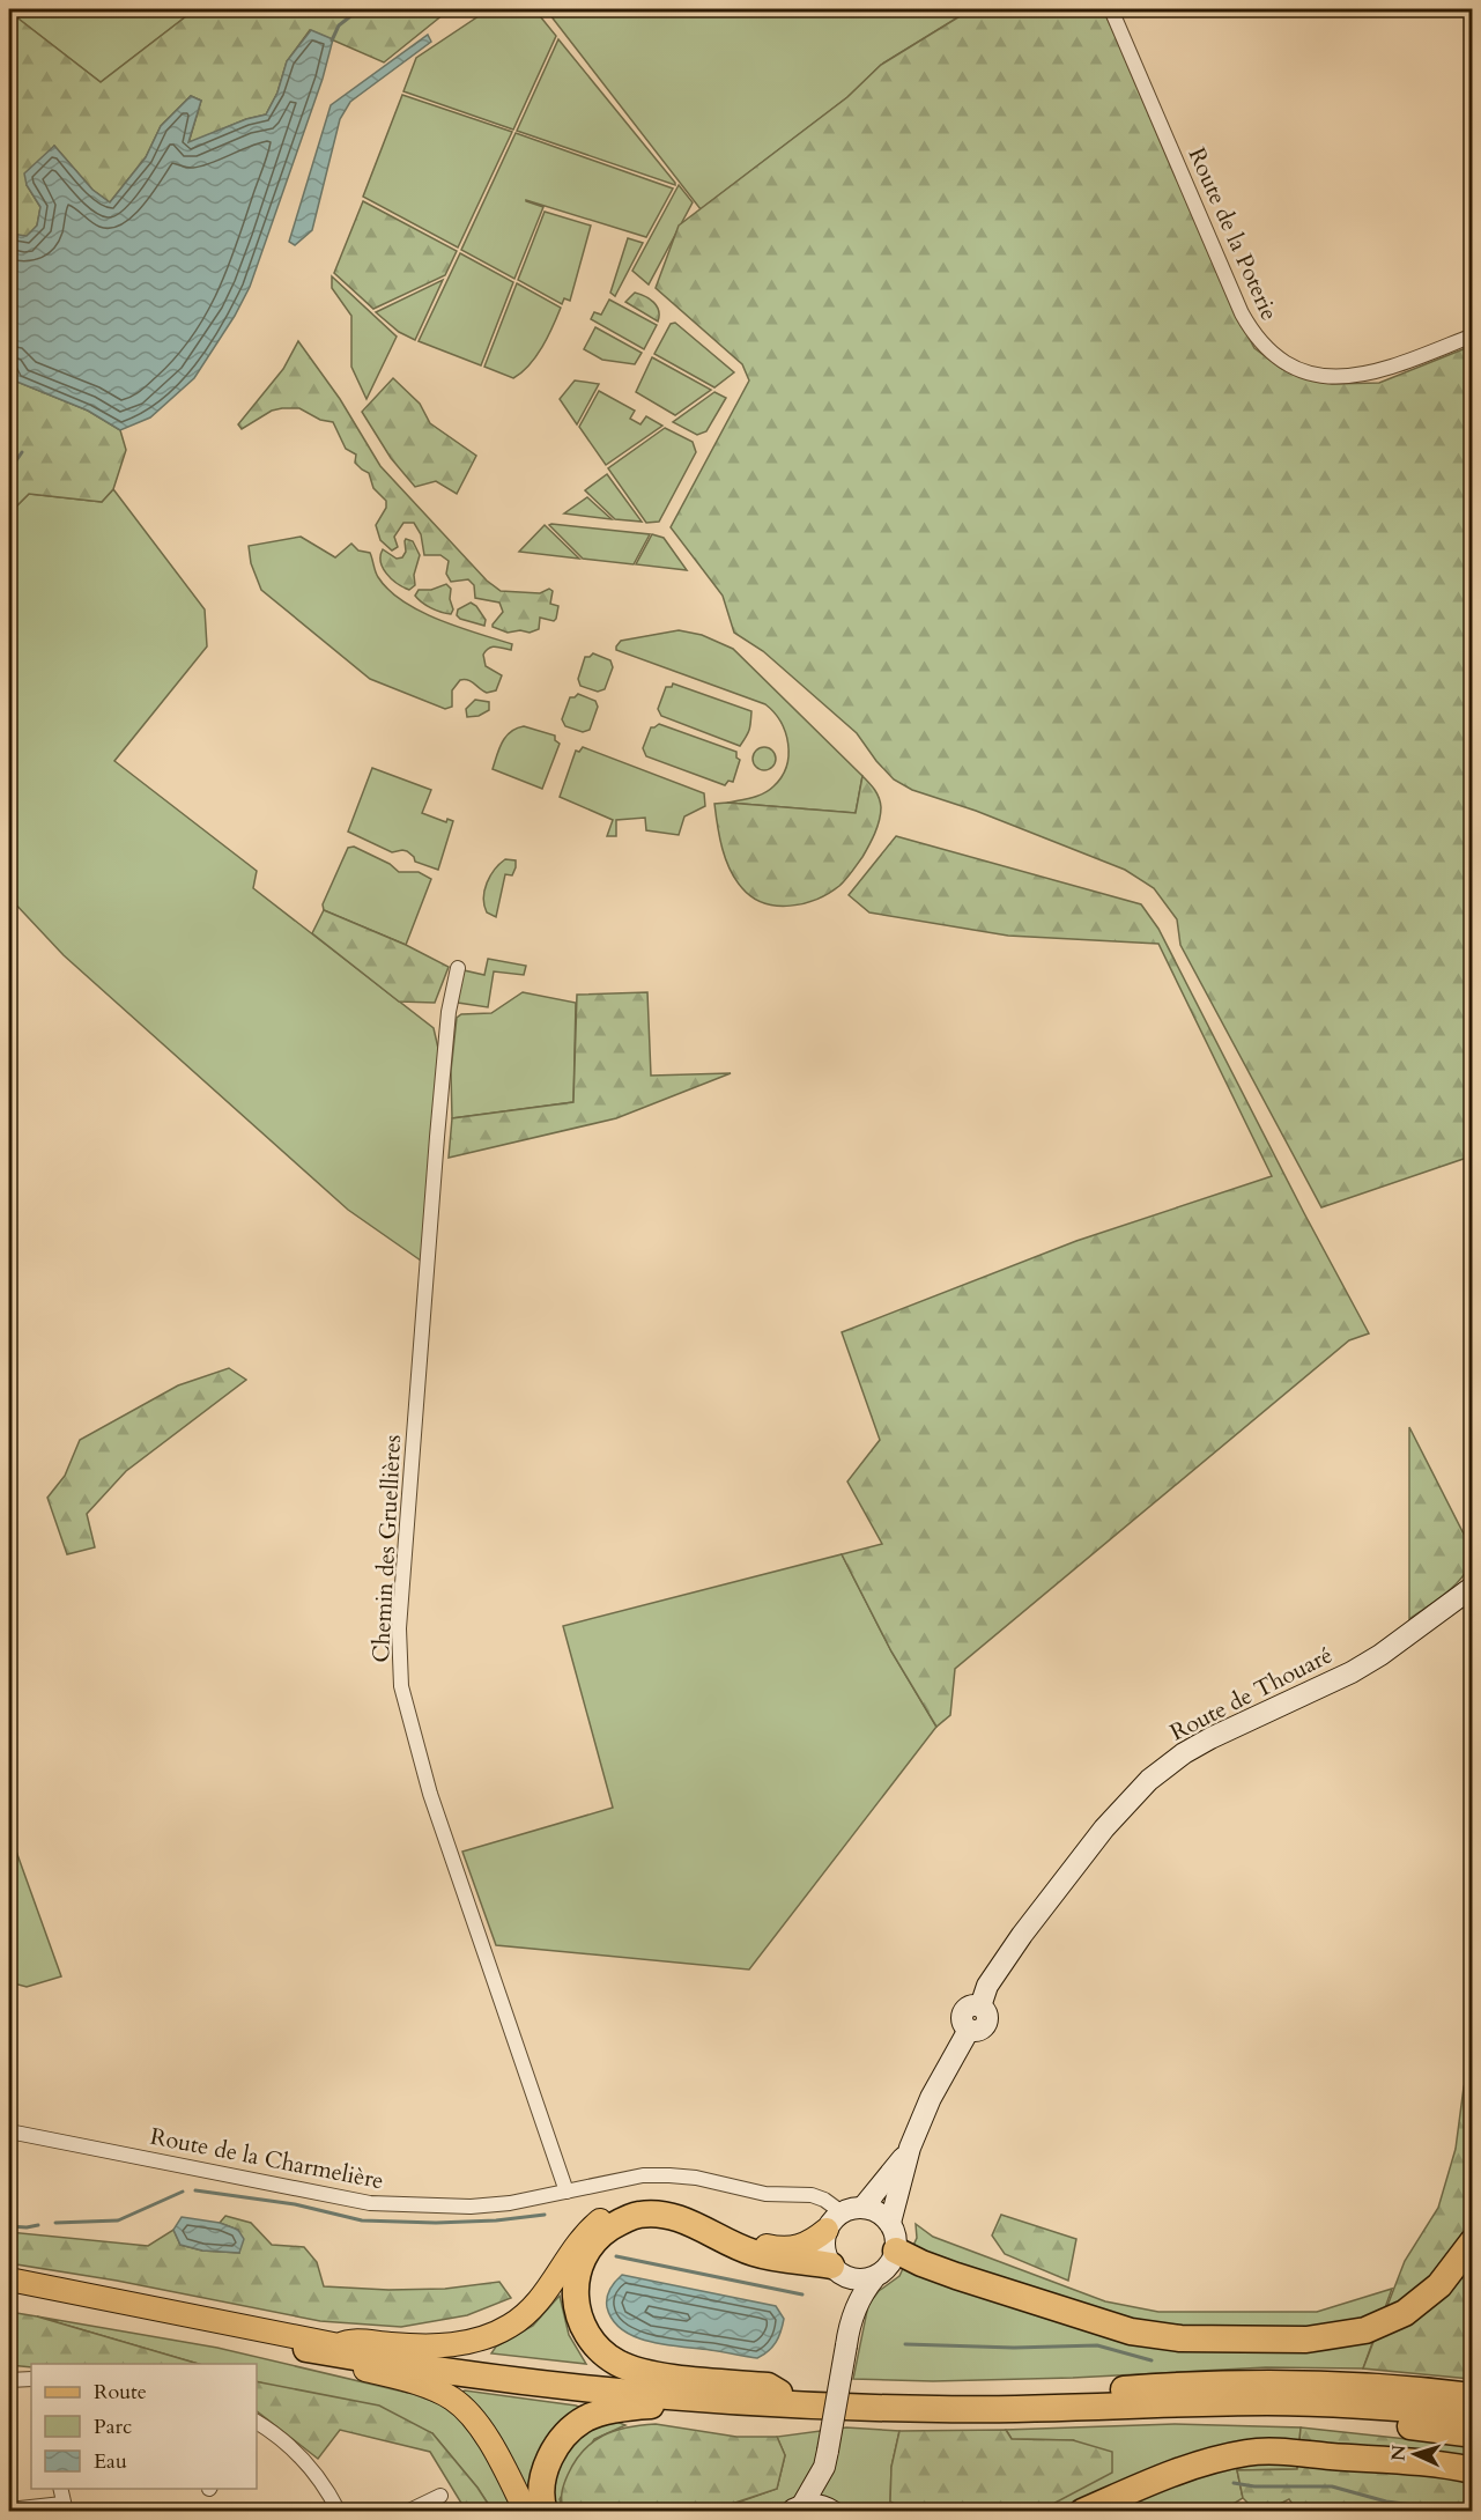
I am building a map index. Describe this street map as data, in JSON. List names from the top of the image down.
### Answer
{
  "streets": {
    "main road": ["Route de Thouaré"],
    "street": ["Route de la Poterie", "Chemin des Gruellières", "Route de la Charmelière"]
  },
  "crossings": [
    ["Chemin des Gruellières", "Route de la Charmelière"]
  ],
  "legend": ["Route", "Parc", "Eau"],
  "north": "left"
}
